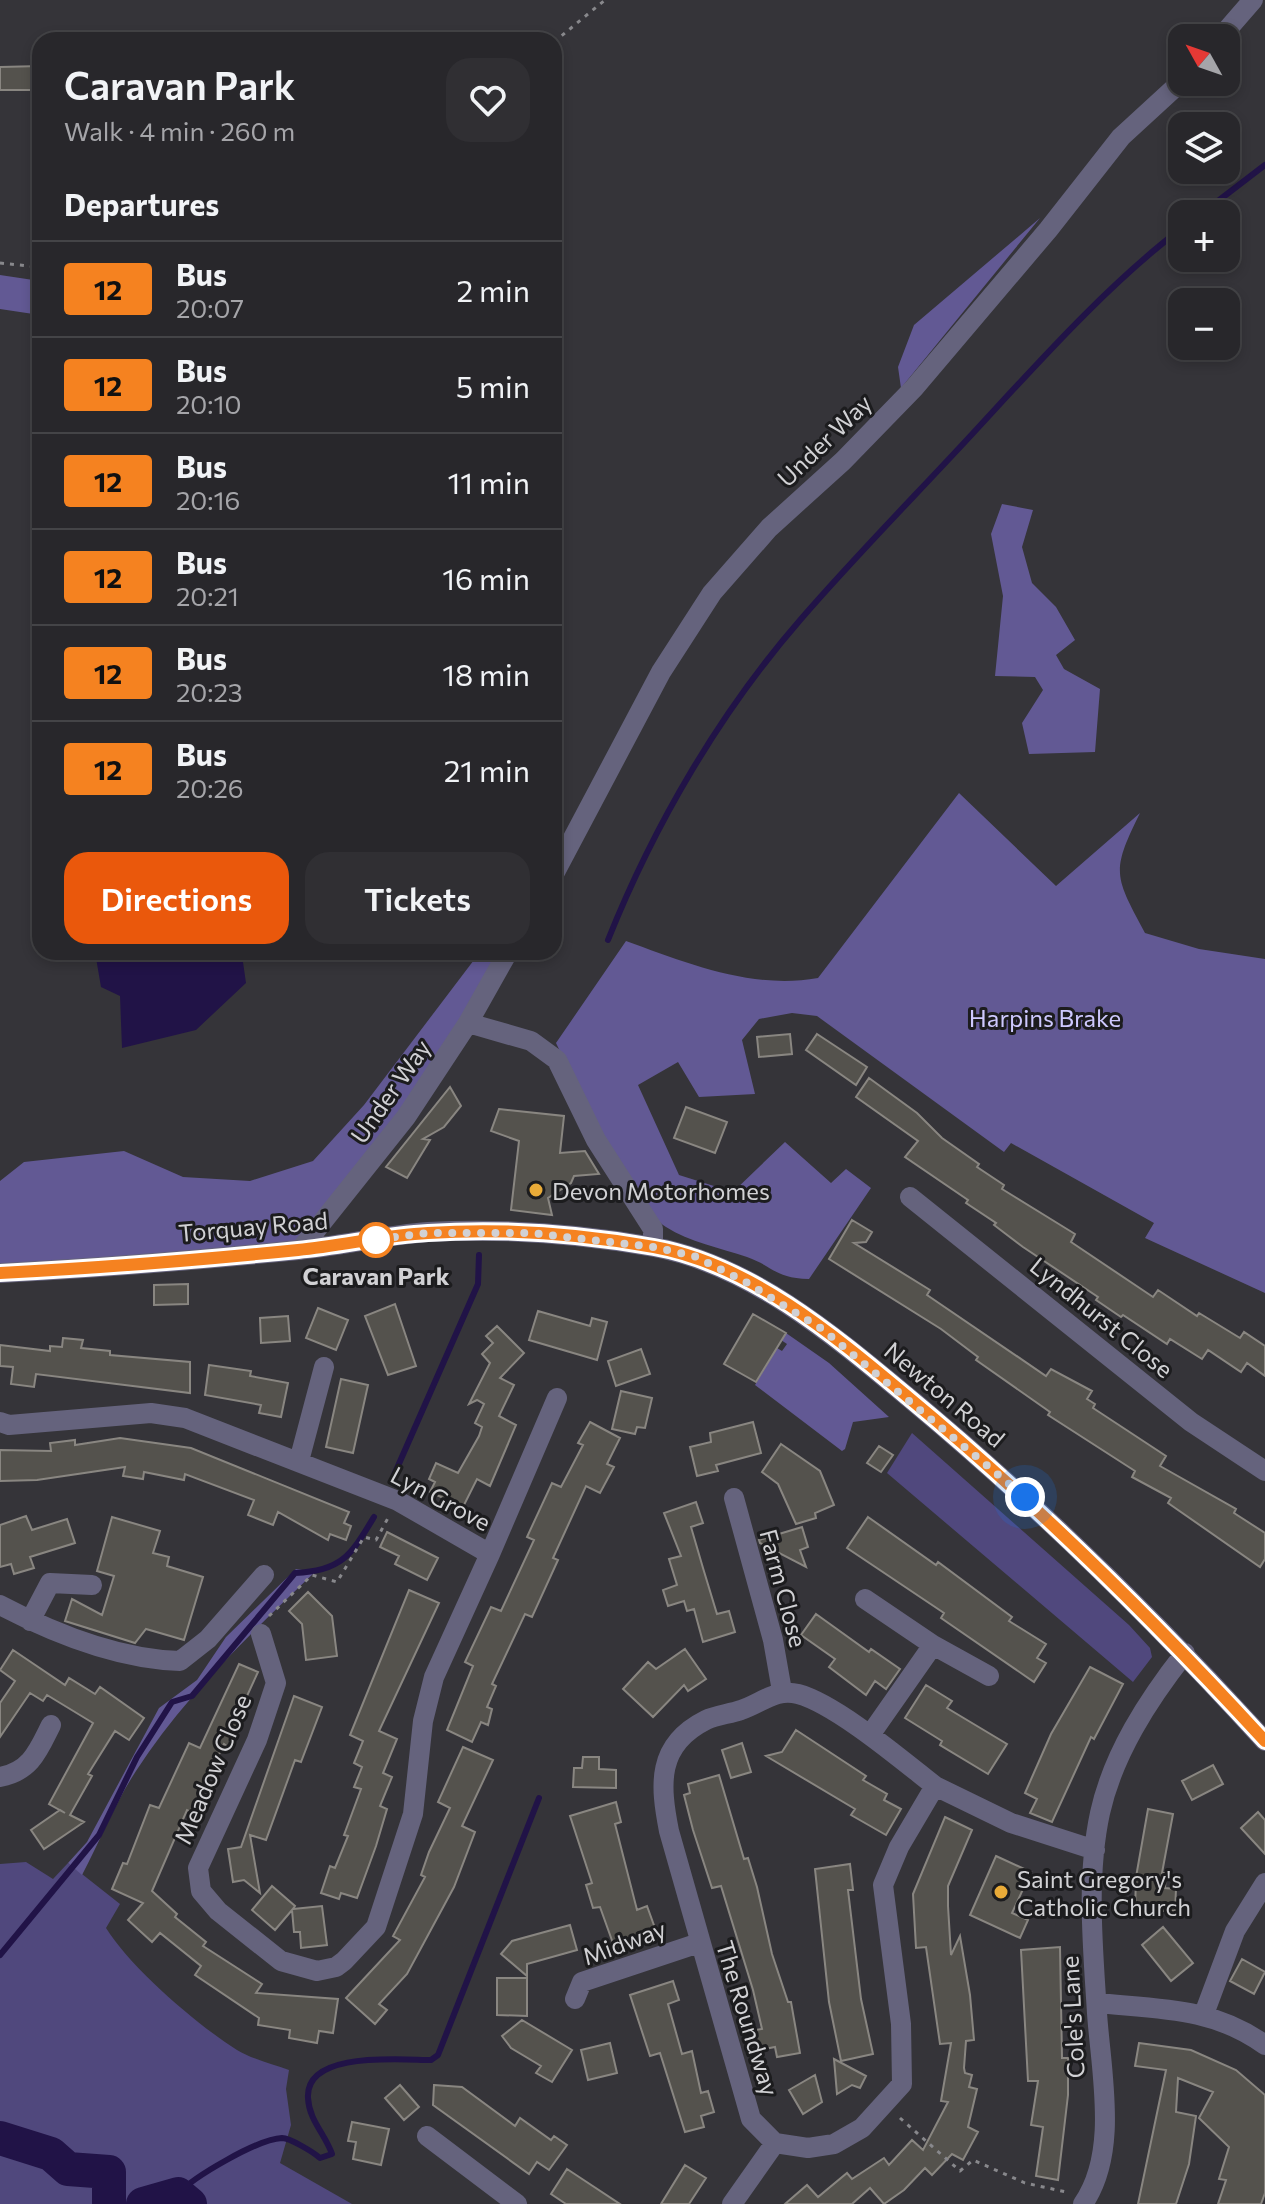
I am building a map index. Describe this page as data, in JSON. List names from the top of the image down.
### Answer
{
  "streets": {
    "street": [
      "Under Way",
      "Torquay Road",
      "Lyndhurst Close",
      "Newton Road",
      "Lyn Grove",
      "Farm Close",
      "Meadow Close",
      "Midway",
      "Cole's Lane",
      "The Roundway"
    ]
  },
  "crossings": [
    ["Under Way", "Torquay Road"],
    ["Torquay Road", "Newton Road"],
    ["Newton Road", "Cole's Lane"],
    ["Lyn Grove", "Meadow Close"],
    ["Farm Close", "The Roundway"],
    ["Midway", "The Roundway"]
  ],
  "parks": ["Harpins Brake"],
  "places": ["Devon Motorhomes", "Caravan Park", "Saint Gregory's Catholic Church"],
  "lines": ["bus line 12"],
  "north": "top left",
  "page": {
    "map_buttons": ["+", "−"],
    "heading": [
      ["Caravan Park", "Walk · 4 min · 260 m"],
      "Departures"
    ],
    "list": [
      {
        "mark": "12",
        "name": "Bus",
        "note": "20:07",
        "value": "2 min"
      },
      {
        "mark": "12",
        "name": "Bus",
        "note": "20:10",
        "value": "5 min"
      },
      {
        "mark": "12",
        "name": "Bus",
        "note": "20:16",
        "value": "11 min"
      },
      {
        "mark": "12",
        "name": "Bus",
        "note": "20:21",
        "value": "16 min"
      },
      {
        "mark": "12",
        "name": "Bus",
        "note": "20:23",
        "value": "18 min"
      },
      {
        "mark": "12",
        "name": "Bus",
        "note": "20:26",
        "value": "21 min"
      }
    ],
    "buttons": ["Directions", "Tickets"]
  }
}
